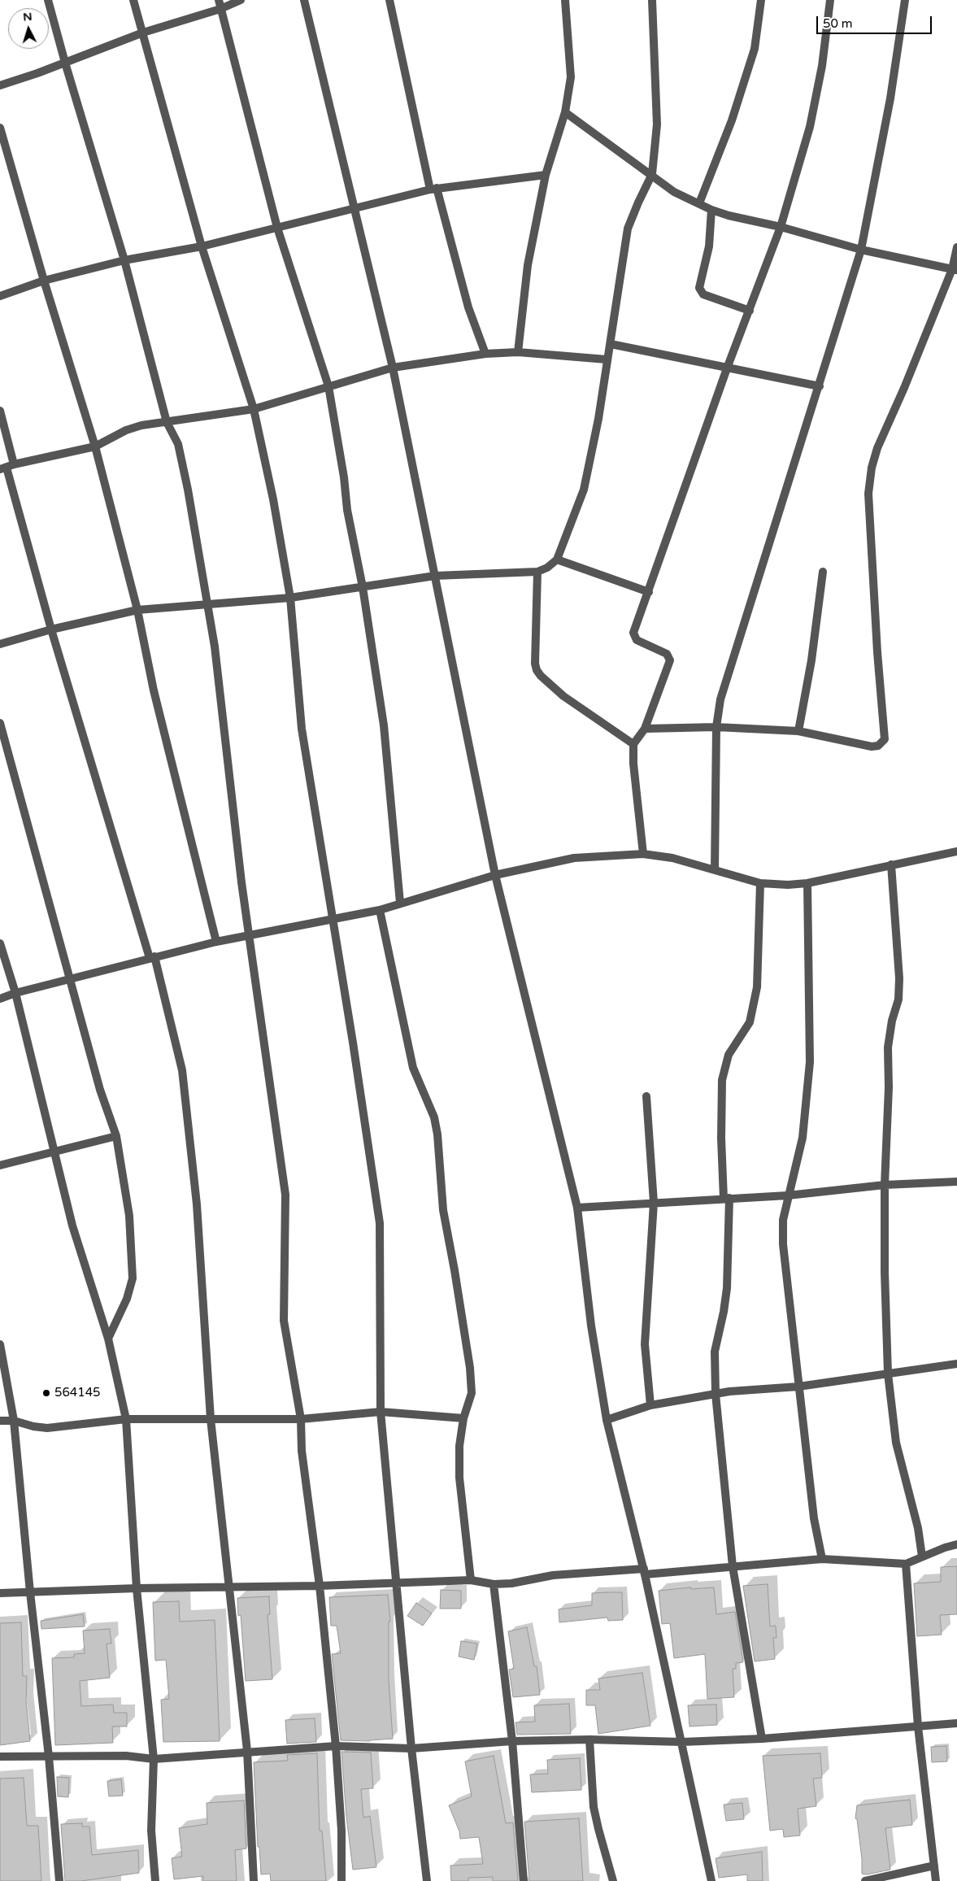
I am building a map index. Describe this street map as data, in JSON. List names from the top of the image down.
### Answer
{
  "places": ["564145"],
  "scale_bar": "50 m",
  "north": "top"
}
